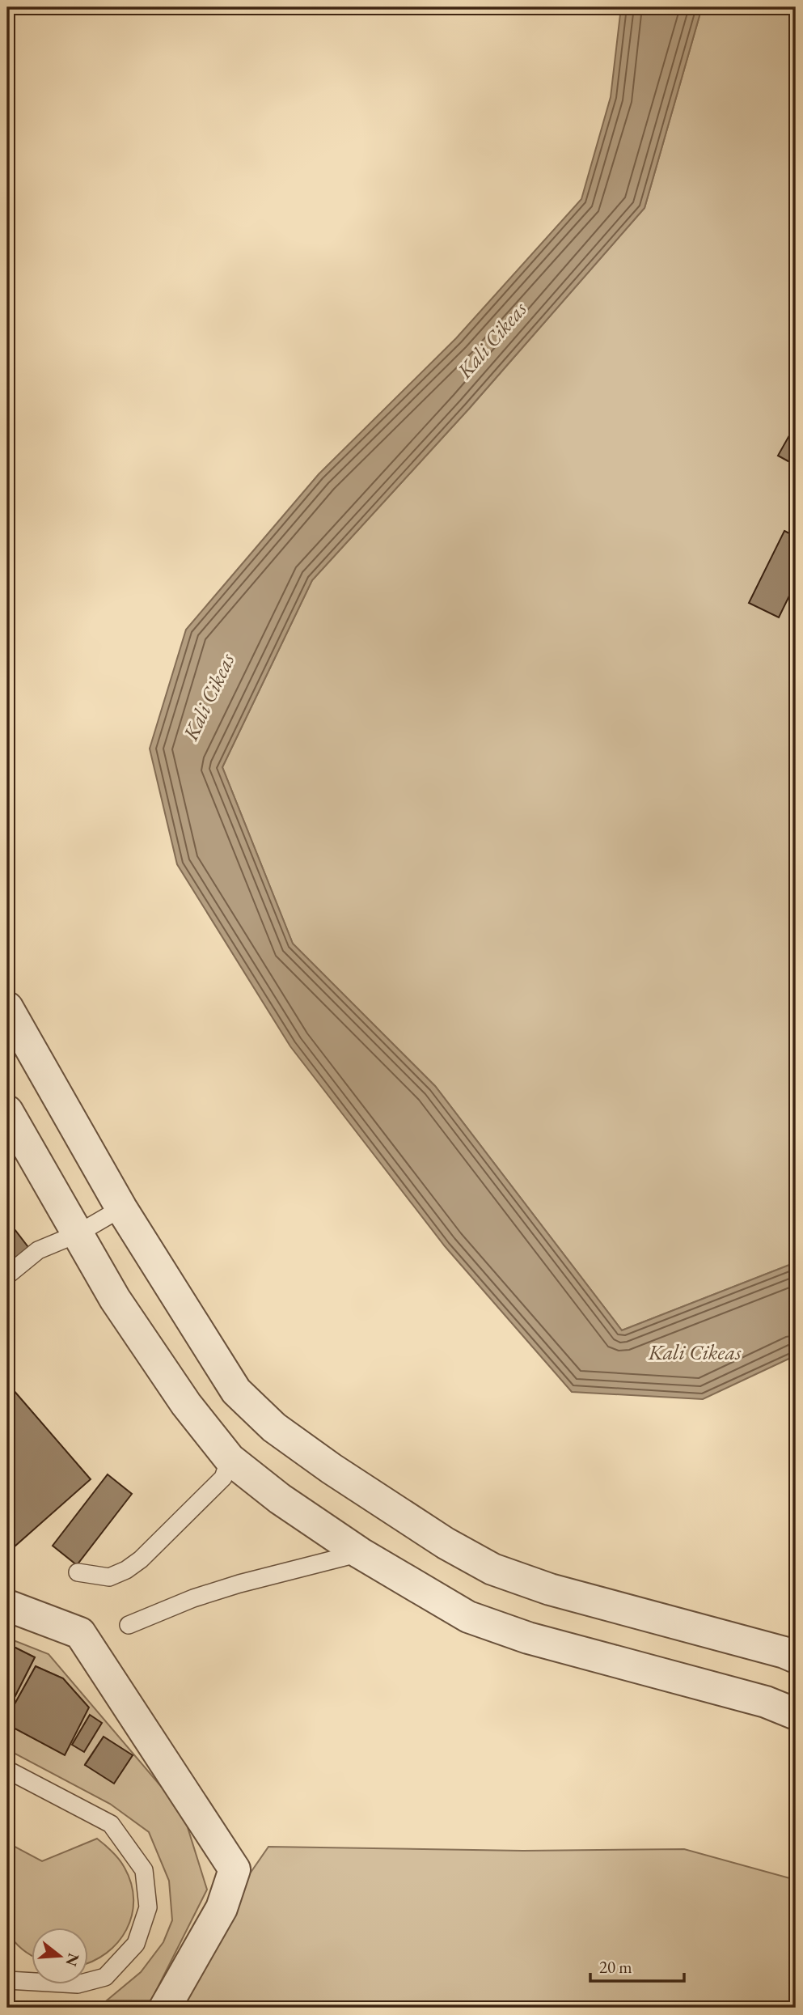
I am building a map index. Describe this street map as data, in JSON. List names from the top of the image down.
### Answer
{
  "water": ["Kali Cikeas"],
  "scale_bar": "20 m",
  "north": "right"
}
